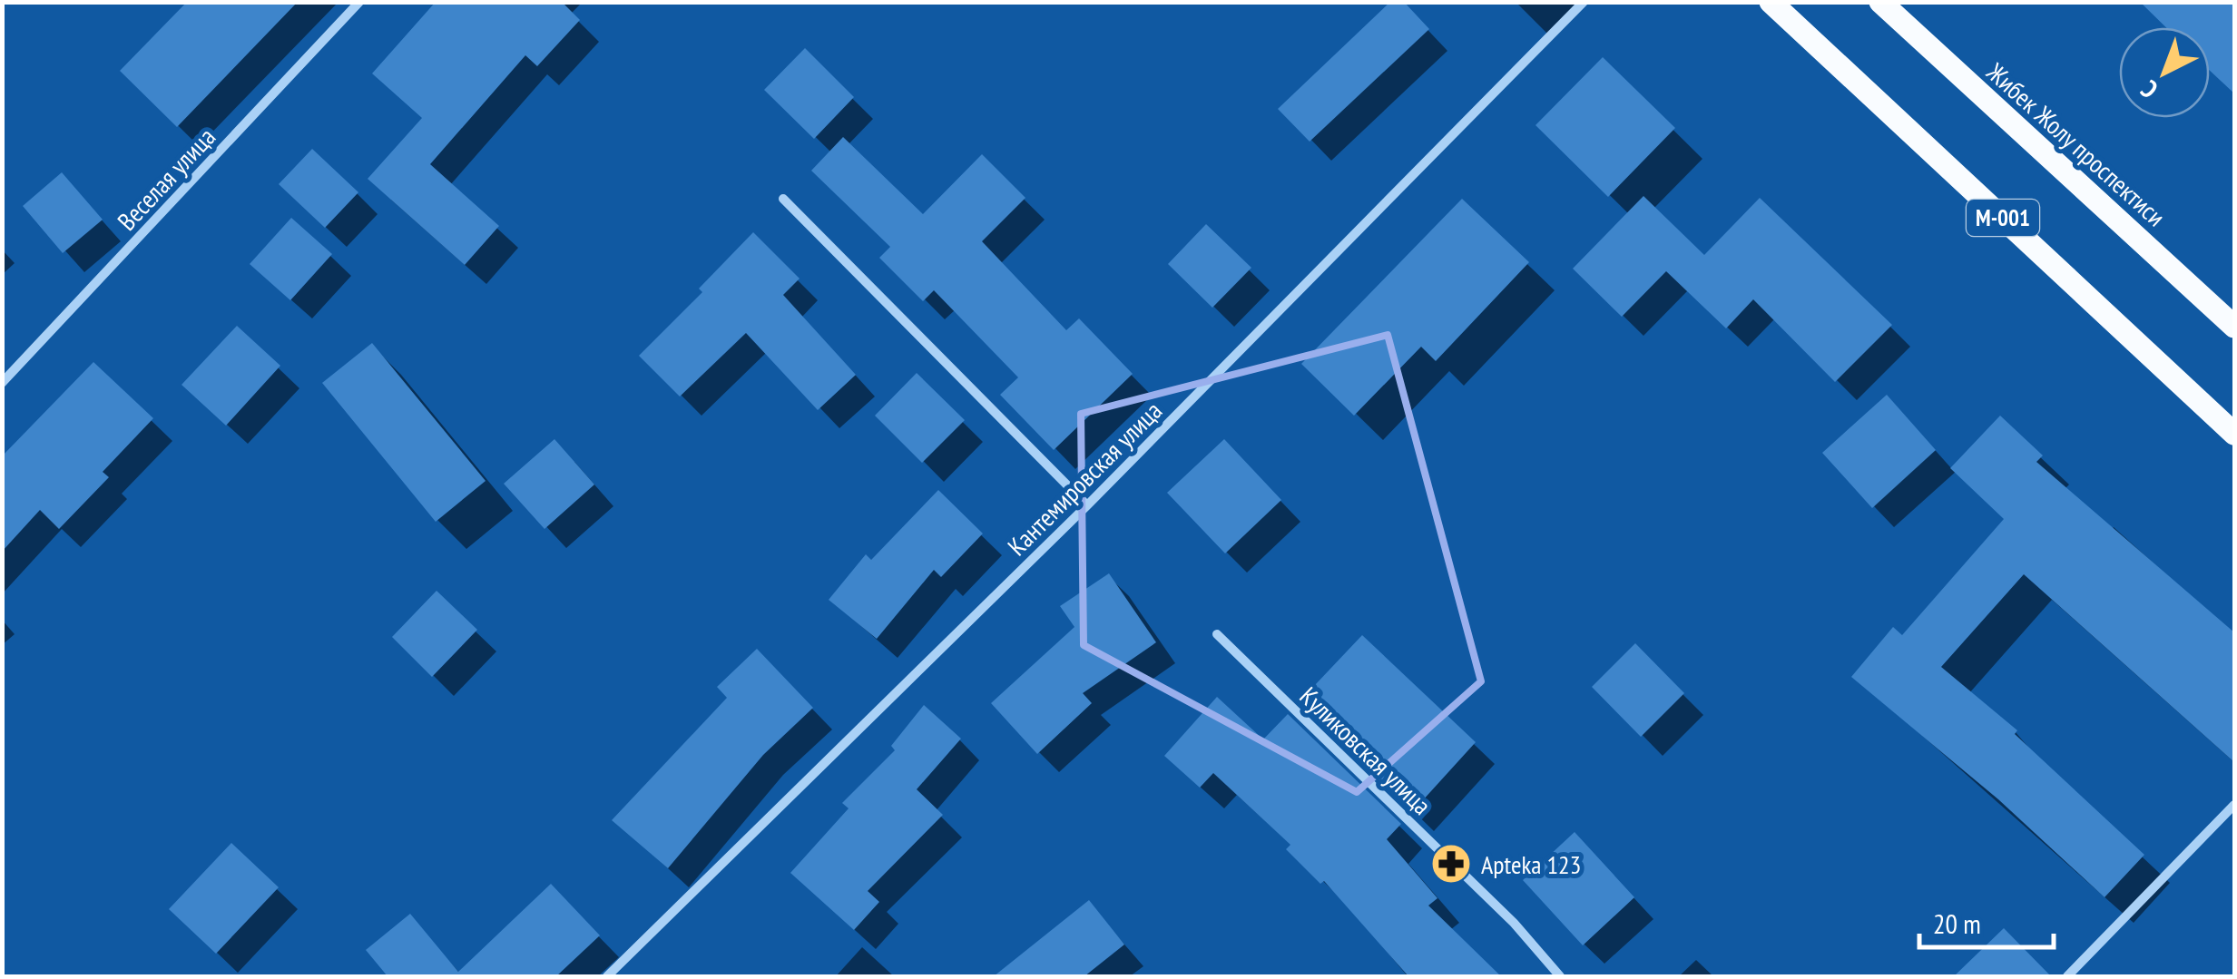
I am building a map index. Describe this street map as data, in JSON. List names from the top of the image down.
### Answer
{
  "streets": {
    "main road": ["Жибек Жолу проспектиси", "М-001"],
    "street": ["Веселая улица", "Кантемировская улица", "Куликовская улица"]
  },
  "places": {
    "pharmacy": ["Apteka 123"]
  },
  "scale_bar": "20 m",
  "north": "bottom left"
}
